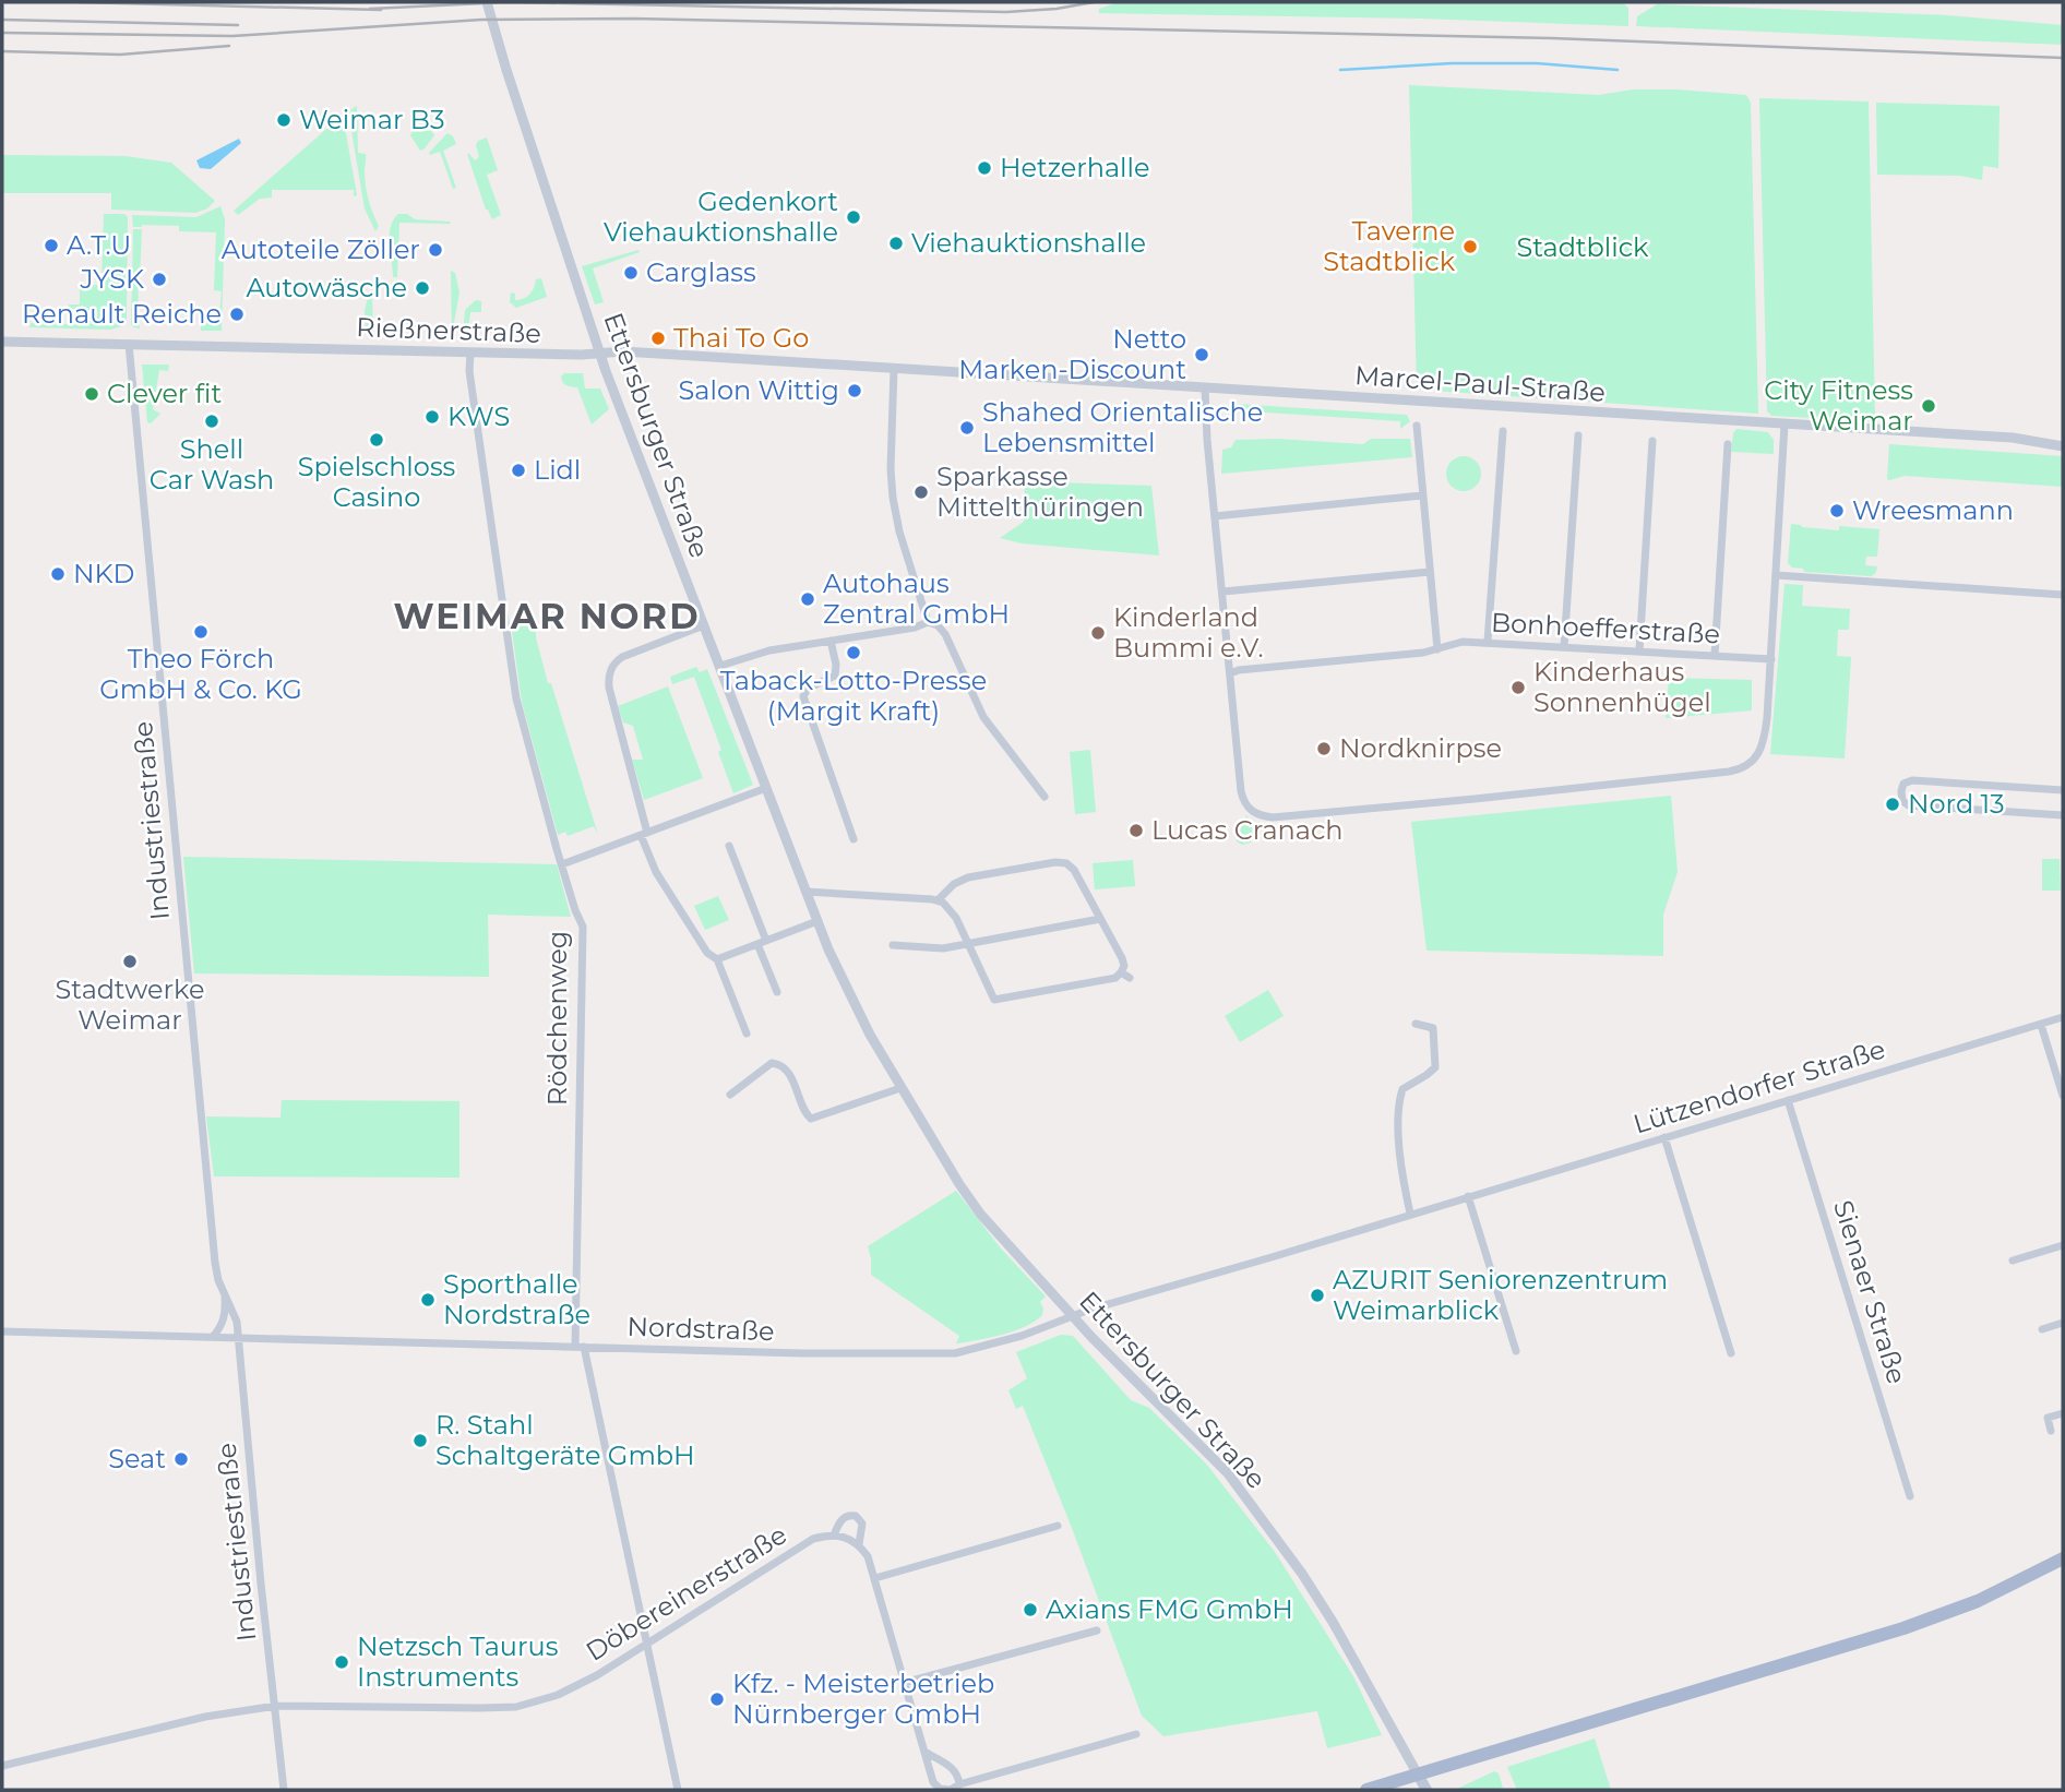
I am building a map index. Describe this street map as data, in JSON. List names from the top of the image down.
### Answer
{
  "streets": {
    "street": [
      "Rießnerstraße",
      "Marcel-Paul-Straße",
      "Ettersburger Straße",
      "Bonhoefferstraße",
      "Industriestraße",
      "Rödchenweg",
      "Lützendorfer Straße",
      "Sienaer Straße",
      "Nordstraße",
      "Döbereinerstraße"
    ]
  },
  "crossings": [
    ["Rießnerstraße", "Marcel-Paul-Straße"],
    ["Rießnerstraße", "Ettersburger Straße"],
    ["Rießnerstraße", "Industriestraße"],
    ["Rießnerstraße", "Rödchenweg"],
    ["Marcel-Paul-Straße", "Bonhoefferstraße"],
    ["Ettersburger Straße", "Lützendorfer Straße"],
    ["Ettersburger Straße", "Nordstraße"],
    ["Industriestraße", "Nordstraße"],
    ["Industriestraße", "Döbereinerstraße"],
    ["Rödchenweg", "Nordstraße"],
    ["Rödchenweg", "Döbereinerstraße"],
    ["Lützendorfer Straße", "Sienaer Straße"],
    ["Lützendorfer Straße", "Nordstraße"]
  ],
  "districts": ["WEIMAR NORD"],
  "parks": ["Stadtblick"],
  "places": [
    "Weimar B3",
    "Hetzerhalle",
    "Gedenkort Viehauktionshalle",
    "Viehauktionshalle",
    "A.T.U",
    "Taverne Stadtblick",
    "Autoteile Zöller",
    "Carglass",
    "JYSK",
    "Autowäsche",
    "Renault Reiche",
    "Thai To Go",
    "Netto Marken-Discount",
    "Salon Wittig",
    "Clever fit",
    "City Fitness Weimar",
    "KWS",
    "Shell Car Wash",
    "Shahed Orientalische Lebensmittel",
    "Spielschloss Casino",
    "Lidl",
    "Sparkasse Mittelthüringen",
    "Wreesmann",
    "NKD",
    "Autohaus Zentral GmbH",
    "Theo Förch GmbH & Co. KG",
    "Kinderland Bummi e.V.",
    "Taback-Lotto-Presse (Margit Kraft)",
    "Kinderhaus Sonnenhügel",
    "Nordknirpse",
    "Nord 13",
    "Lucas Cranach",
    "Stadtwerke Weimar",
    "AZURIT Seniorenzentrum Weimarblick",
    "Sporthalle Nordstraße",
    "R. Stahl Schaltgeräte GmbH",
    "Seat",
    "Axians FMG GmbH",
    "Netzsch Taurus Instruments",
    "Kfz. - Meisterbetrieb Nürnberger GmbH"
  ]
}
